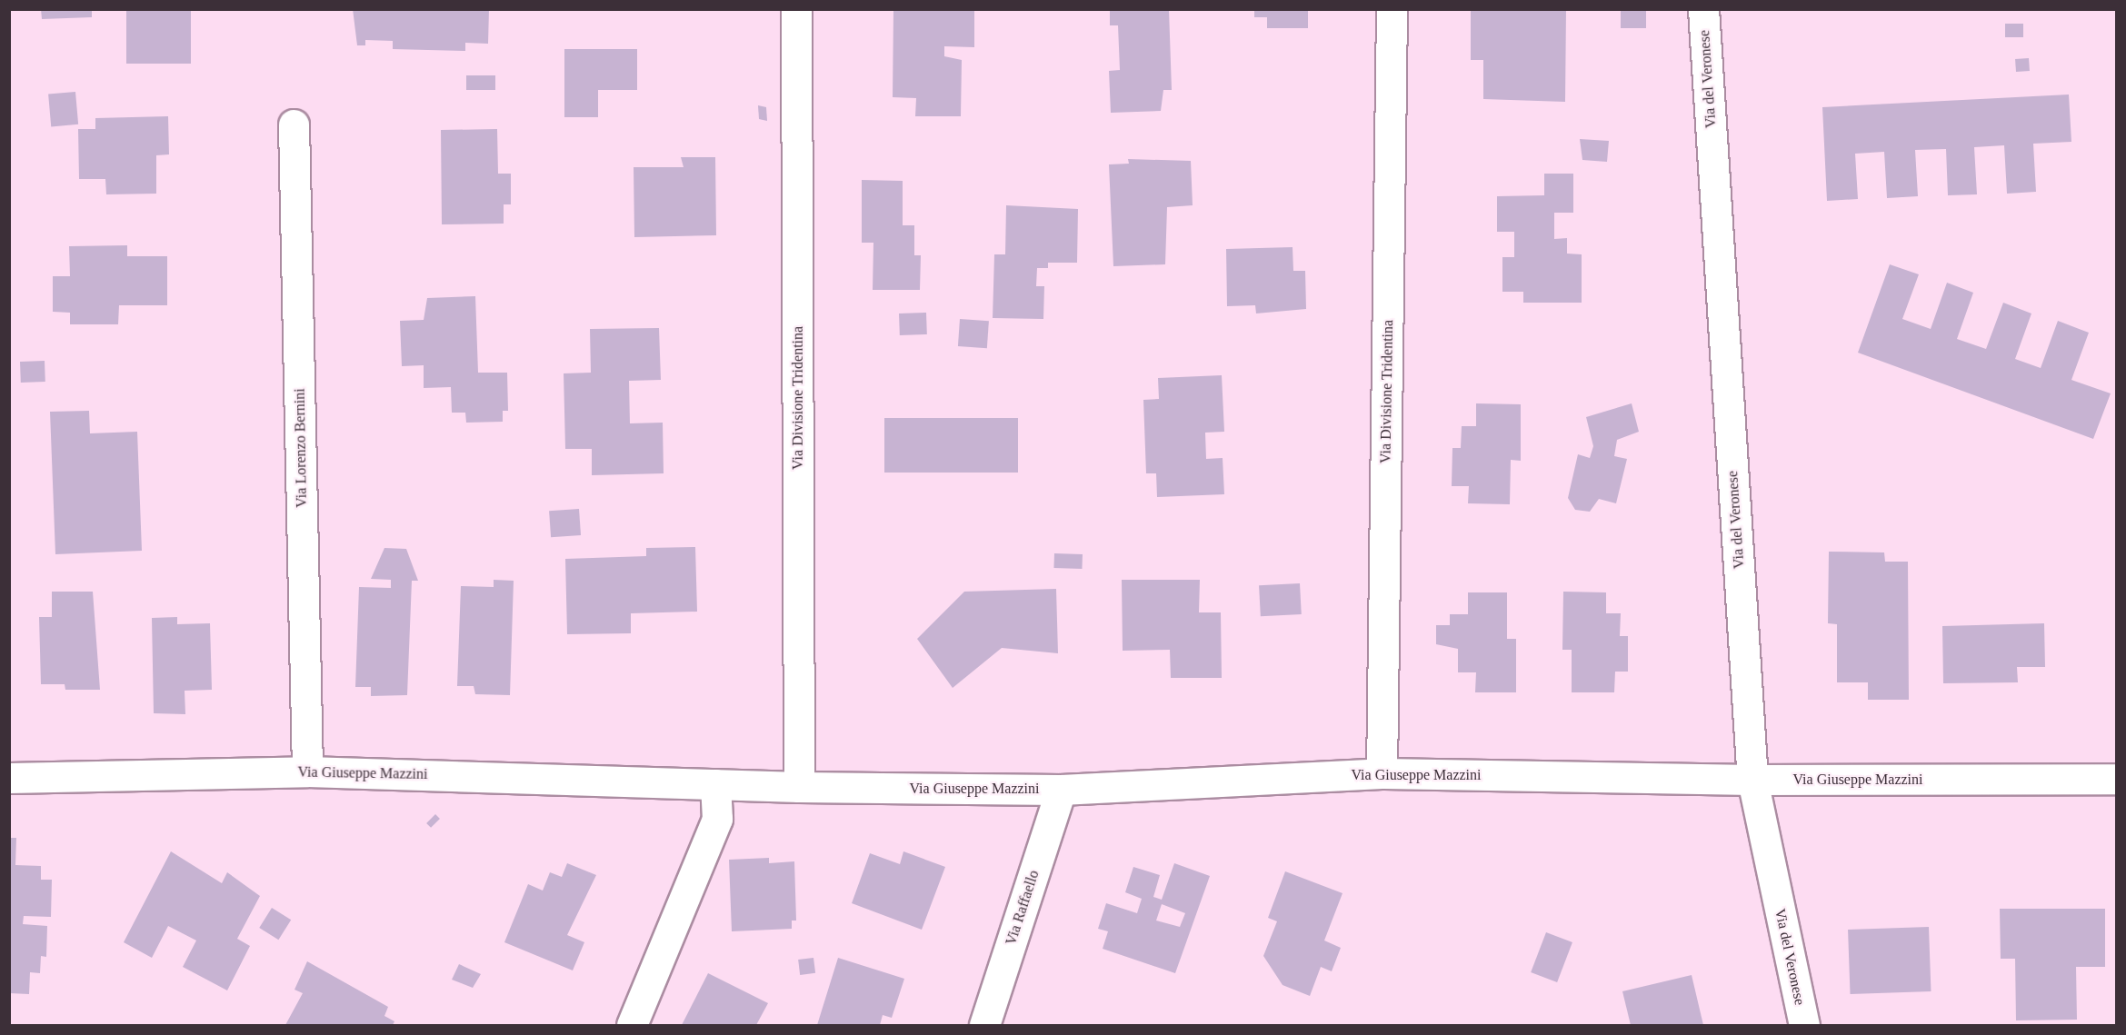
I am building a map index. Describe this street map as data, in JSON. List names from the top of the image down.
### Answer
{
  "streets": {
    "street": [
      "Via del Veronese",
      "Via Divisione Tridentina",
      "Via Lorenzo Bernini",
      "Via Giuseppe Mazzini",
      "Via Raffaello"
    ]
  },
  "crossings": [
    ["Via del Veronese", "Via Giuseppe Mazzini"],
    ["Via Divisione Tridentina", "Via Giuseppe Mazzini"],
    ["Via Lorenzo Bernini", "Via Giuseppe Mazzini"],
    ["Via Giuseppe Mazzini", "Via Raffaello"]
  ]
}
